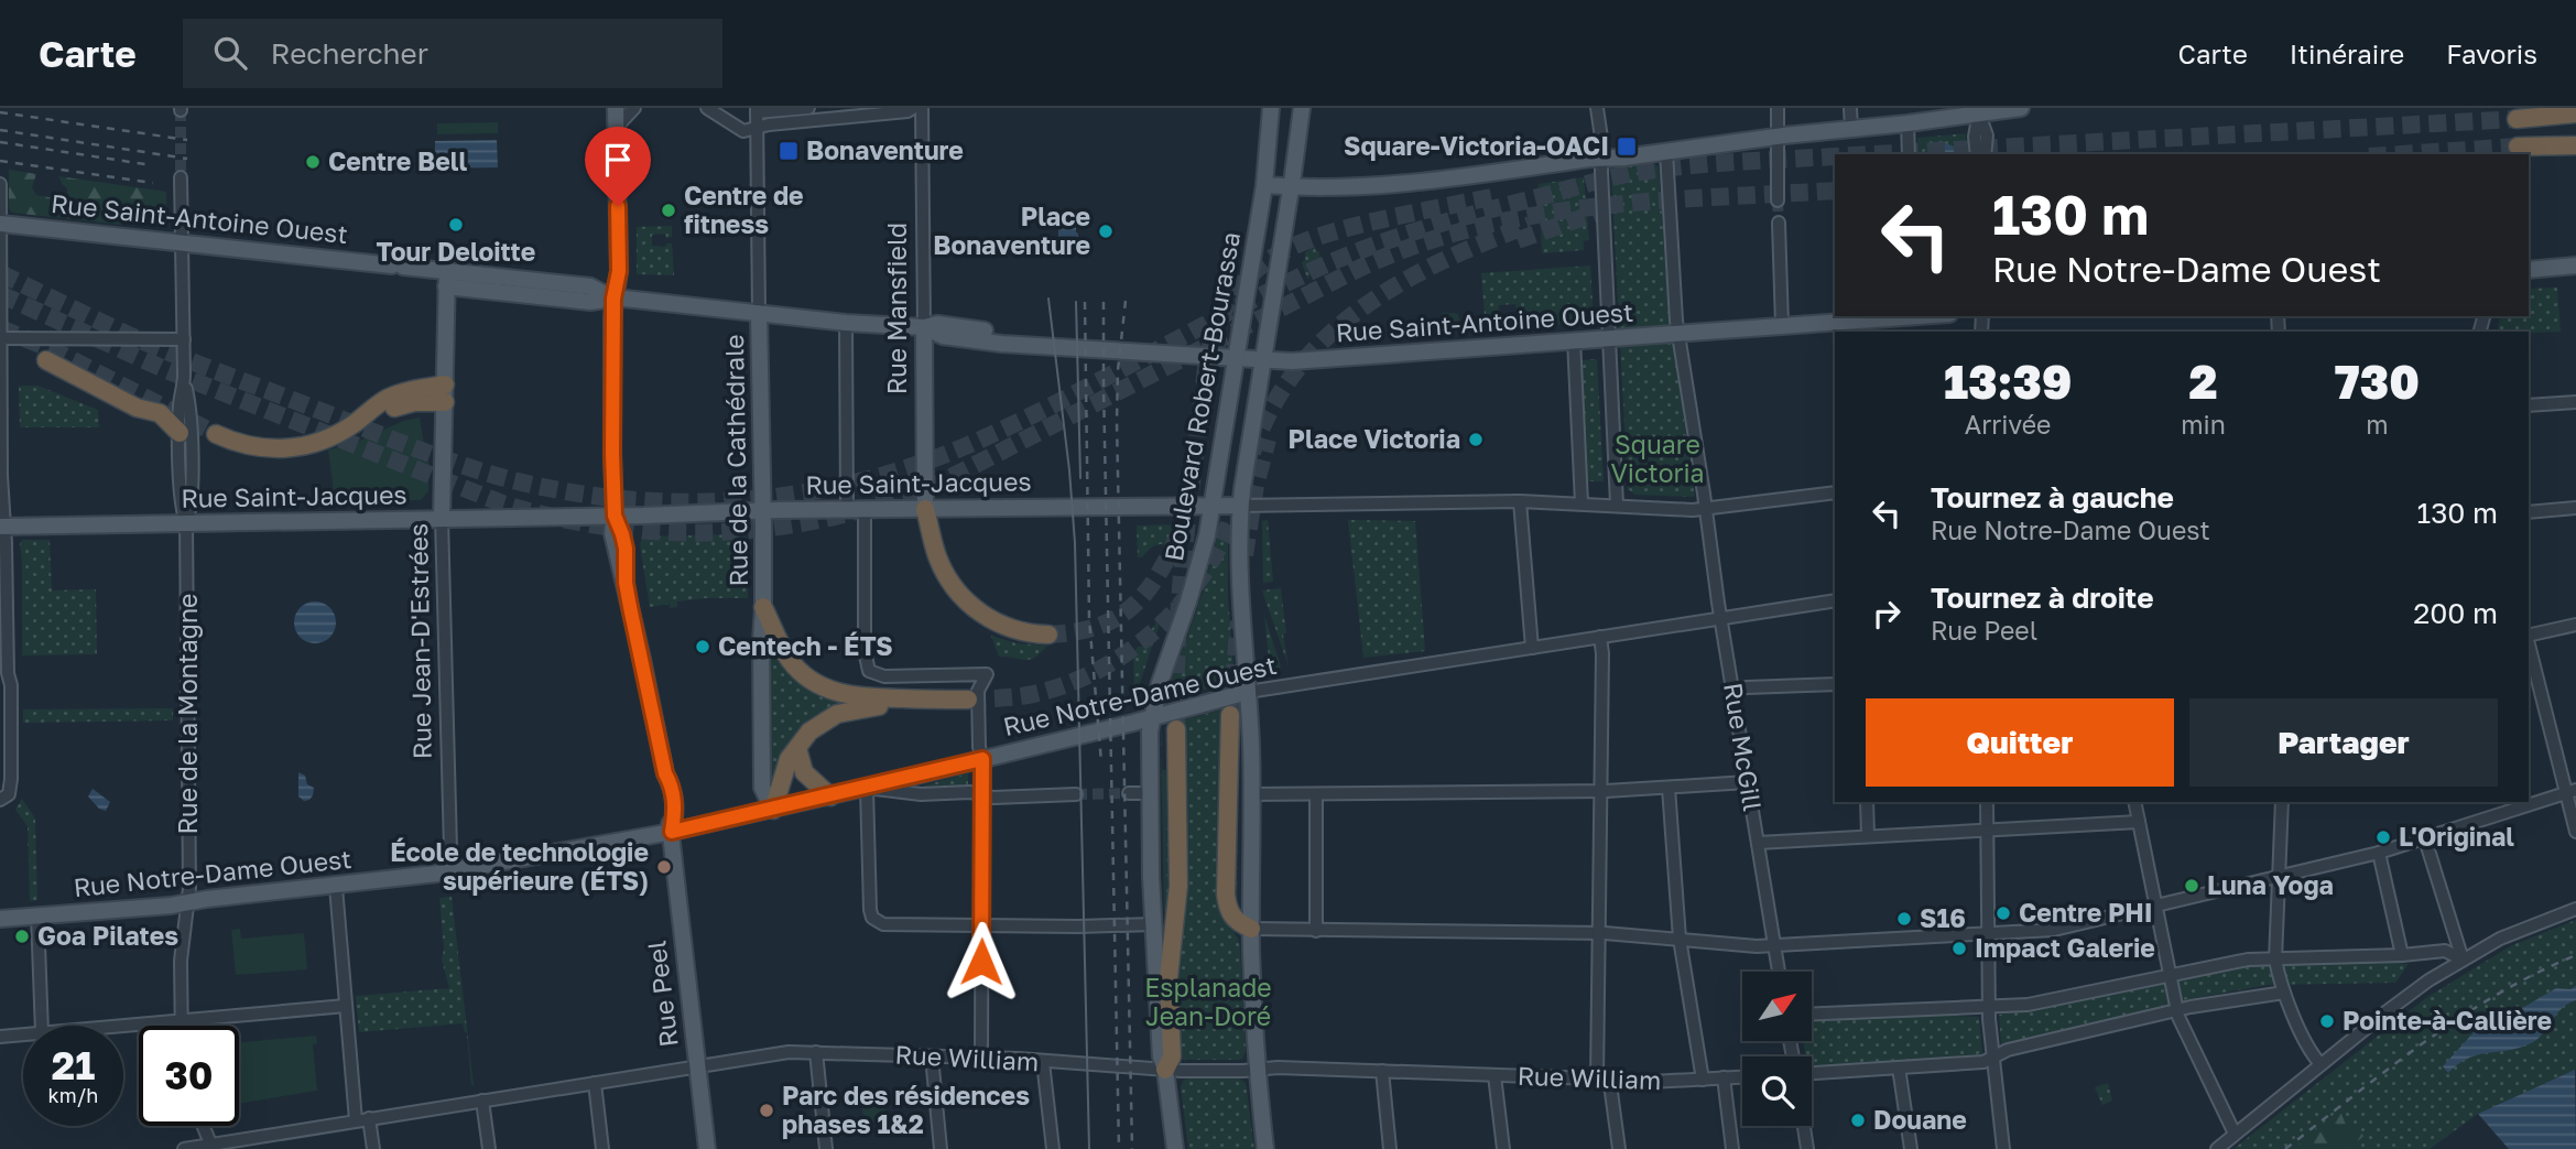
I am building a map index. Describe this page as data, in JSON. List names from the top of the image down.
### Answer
{
  "streets": {
    "main road": [
      "Rue Saint-Antoine Ouest",
      "Rue Mansfield",
      "Boulevard Robert-Bourassa",
      "Rue de la Cathédrale",
      "Rue Saint-Jacques",
      "Rue Jean-D'Estrées",
      "Rue Notre-Dame Ouest",
      "Rue Peel"
    ],
    "street": ["Rue de la Montagne", "Rue McGill", "Rue William"]
  },
  "crossings": [
    ["Rue Saint-Antoine Ouest", "Rue Mansfield"],
    ["Rue Saint-Antoine Ouest", "Boulevard Robert-Bourassa"],
    ["Rue Saint-Antoine Ouest", "Rue de la Cathédrale"],
    ["Rue Saint-Antoine Ouest", "Rue Jean-D'Estrées"],
    ["Rue Saint-Antoine Ouest", "Rue de la Montagne"],
    ["Rue Saint-Antoine Ouest", "Rue McGill"],
    ["Rue Saint-Antoine Ouest", "Rue Peel"],
    ["Rue Mansfield", "Rue Saint-Jacques"],
    ["Boulevard Robert-Bourassa", "Rue Saint-Jacques"],
    ["Boulevard Robert-Bourassa", "Rue Notre-Dame Ouest"],
    ["Boulevard Robert-Bourassa", "Rue William"],
    ["Rue de la Cathédrale", "Rue Saint-Jacques"],
    ["Rue de la Cathédrale", "Rue Notre-Dame Ouest"],
    ["Rue Saint-Jacques", "Rue Jean-D'Estrées"],
    ["Rue Saint-Jacques", "Rue de la Montagne"],
    ["Rue Saint-Jacques", "Rue McGill"],
    ["Rue Saint-Jacques", "Rue Peel"],
    ["Rue Jean-D'Estrées", "Rue Notre-Dame Ouest"],
    ["Rue Notre-Dame Ouest", "Rue de la Montagne"],
    ["Rue Notre-Dame Ouest", "Rue McGill"],
    ["Rue Notre-Dame Ouest", "Rue Peel"],
    ["Rue Peel", "Rue William"]
  ],
  "parks": ["Square Victoria", "Esplanade Jean-Doré"],
  "places": {
    "transit": ["Square-Victoria-OACI", "Bonaventure"],
    "other": [
      "Centre Bell",
      "Centre de fitness",
      "Tour Deloitte",
      "Place Bonaventure",
      "Place Victoria",
      "Centech - ÉTS",
      "L'Original",
      "École de technologie supérieure (ÉTS)",
      "Luna Yoga",
      "Centre PHI",
      "S16",
      "Goa Pilates",
      "Impact Galerie",
      "Pointe-à-Callière",
      "Parc des résidences phases 1&2",
      "Douane"
    ]
  },
  "north": "top right",
  "page": {
    "header": "Carte",
    "search": "Rechercher",
    "nav": ["Carte", "Itinéraire", "Favoris"],
    "turn": ["130 m", "Rue Notre-Dame Ouest"],
    "eta": [
      "13:39",
      "Arrivée",
      "2",
      "min",
      "730",
      "m"
    ],
    "list": [
      {
        "name": "Tournez à gauche",
        "note": "Rue Notre-Dame Ouest",
        "value": "130 m"
      },
      {
        "name": "Tournez à droite",
        "note": "Rue Peel",
        "value": "200 m"
      }
    ],
    "buttons": ["Quitter", "Partager"],
    "speed": "21 km/h",
    "limit": "30"
  }
}
